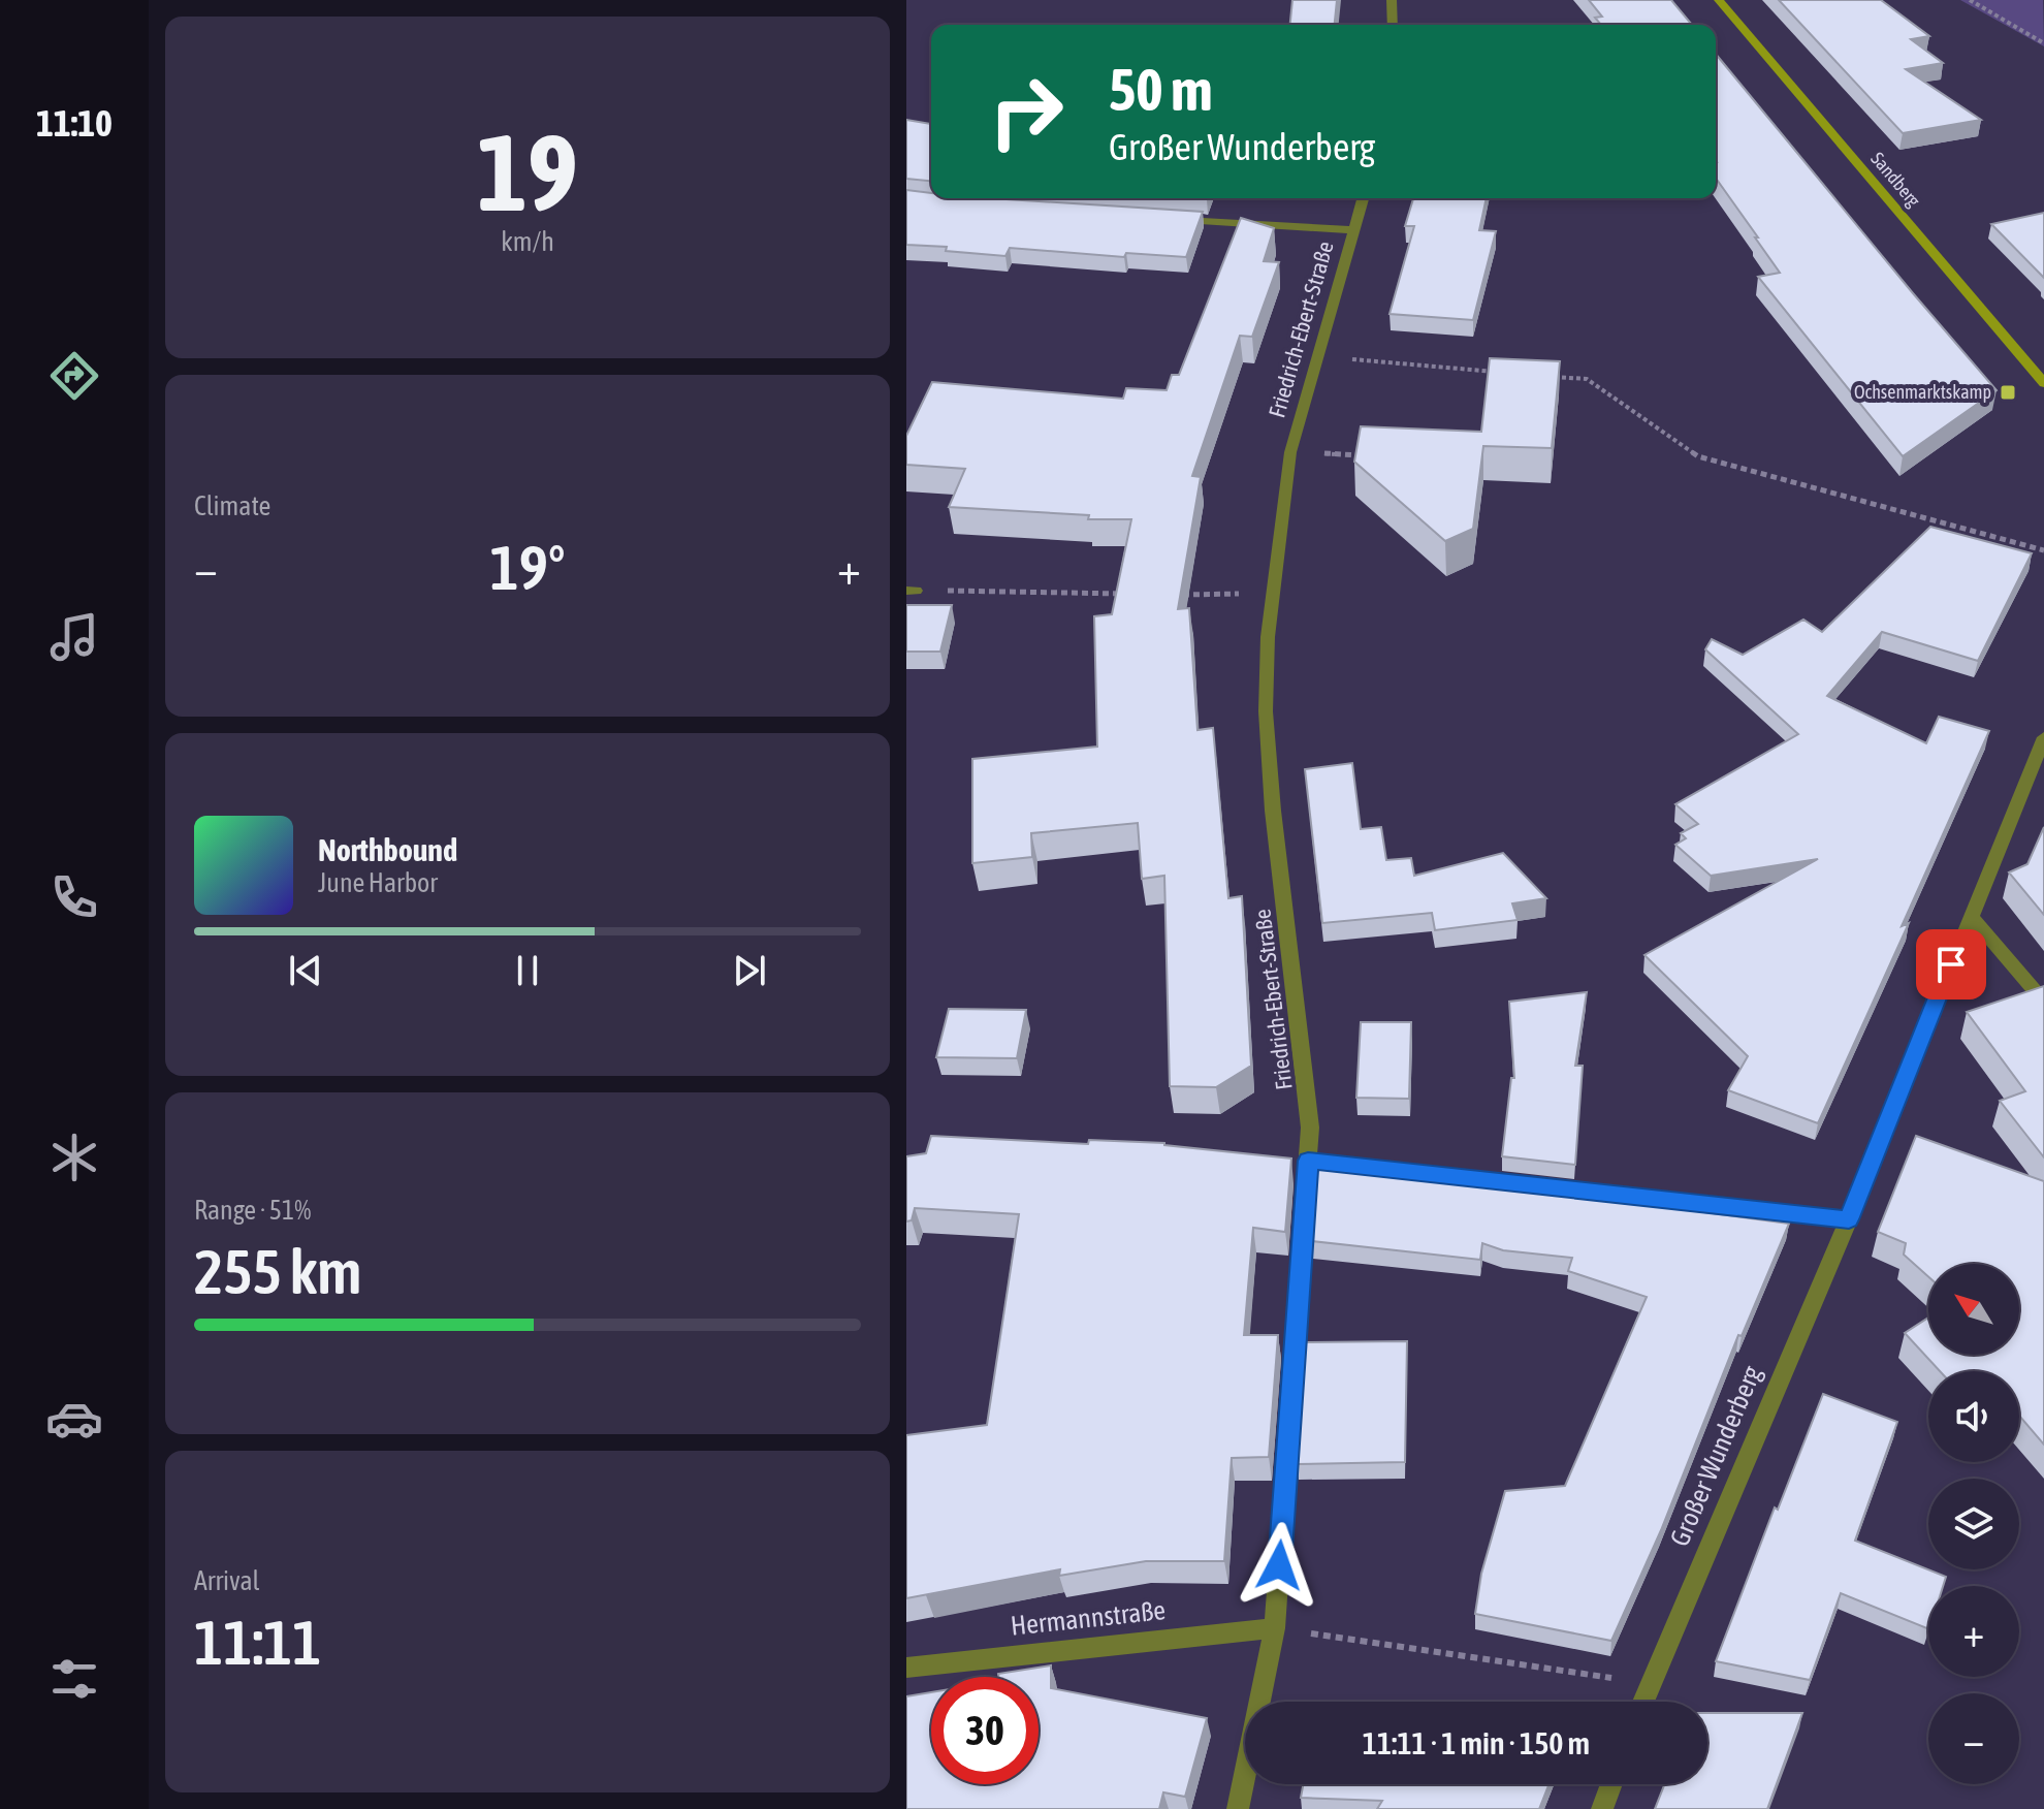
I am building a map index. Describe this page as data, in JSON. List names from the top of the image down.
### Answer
{
  "streets": {
    "main road": ["Sandberg"],
    "street": ["Friedrich-Ebert-Straße", "Großer Wunderberg", "Hermannstraße"]
  },
  "crossings": [
    ["Friedrich-Ebert-Straße", "Hermannstraße"]
  ],
  "places": {
    "transit": ["Ochsenmarktskamp"]
  },
  "north": "top left",
  "page": {
    "tabs": "11:10",
    "tile": [
      ["19", "km/h"],
      "Climate",
      ["Range · 51%", "255 km"],
      ["Arrival", "11:11"]
    ],
    "turn": ["50 m", "Großer Wunderberg"],
    "heat": ["−", "19°", "+"],
    "song": ["Northbound", "June Harbor"],
    "map_buttons": ["+", "−"],
    "limit": "30",
    "trip": "11:11 · 1 min · 150 m"
  }
}
